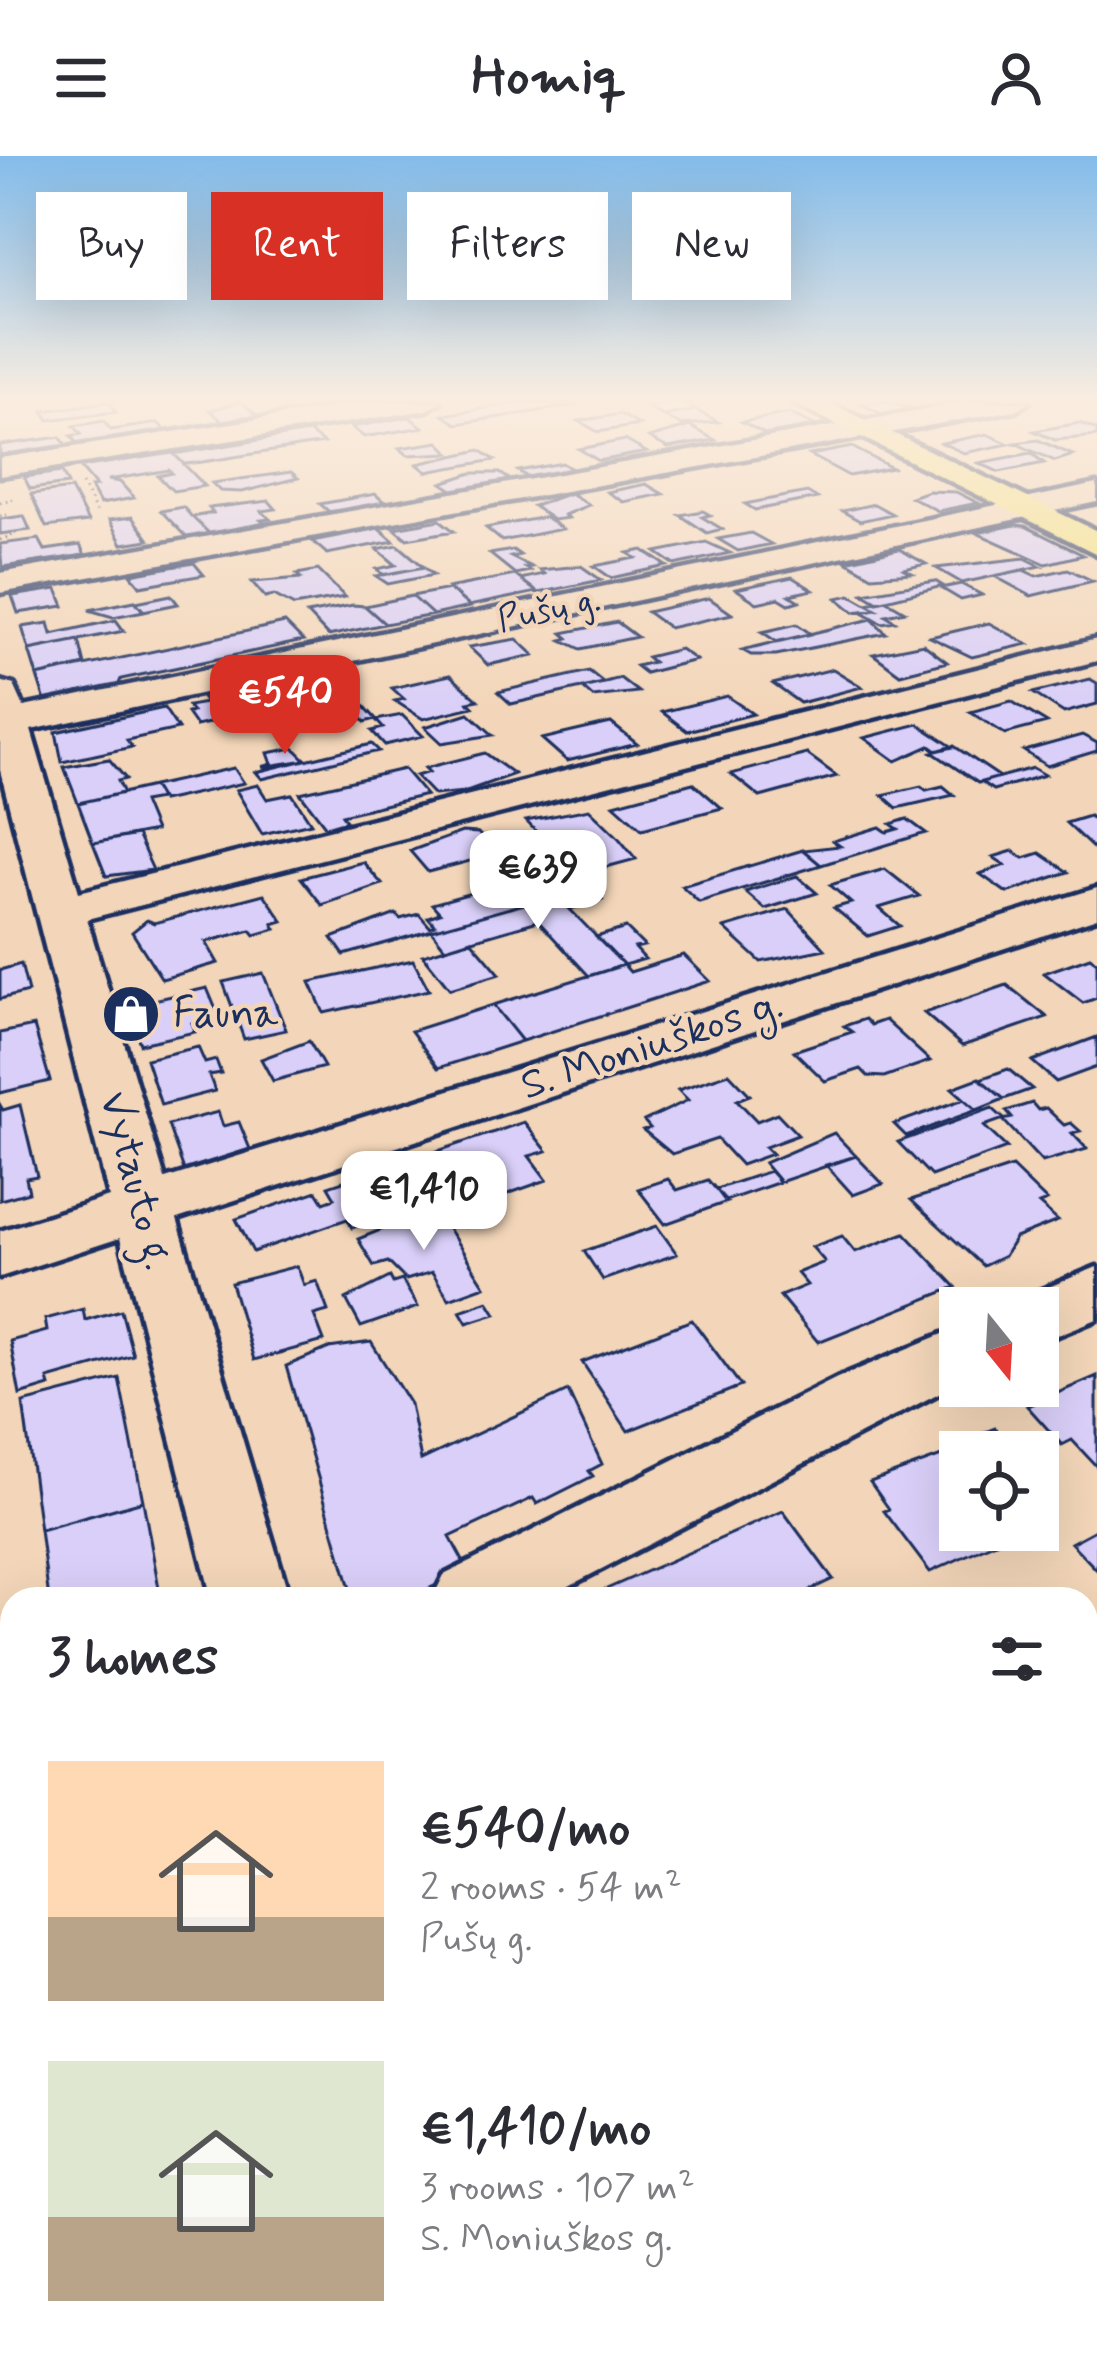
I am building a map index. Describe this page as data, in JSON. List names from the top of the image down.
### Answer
{
  "streets": {
    "street": ["Pušų g.", "S. Moniuškos g.", "Vytauto g."]
  },
  "crossings": [
    ["Pušų g.", "Vytauto g."],
    ["S. Moniuškos g.", "Vytauto g."]
  ],
  "places": {
    "shop": ["Fauna"]
  },
  "north": "bottom",
  "page": {
    "header": "Homiq",
    "chip": [
      "Buy",
      "Rent",
      "Filters",
      "New"
    ],
    "price": ["€540", "€639", "€1,410"],
    "heading": "3 homes",
    "list": [
      {
        "name": "€540/mo",
        "note": "2 rooms · 54 m² · Pušų g."
      },
      {
        "name": "€1,410/mo",
        "note": "3 rooms · 107 m² · S. Moniuškos g."
      }
    ]
  }
}
